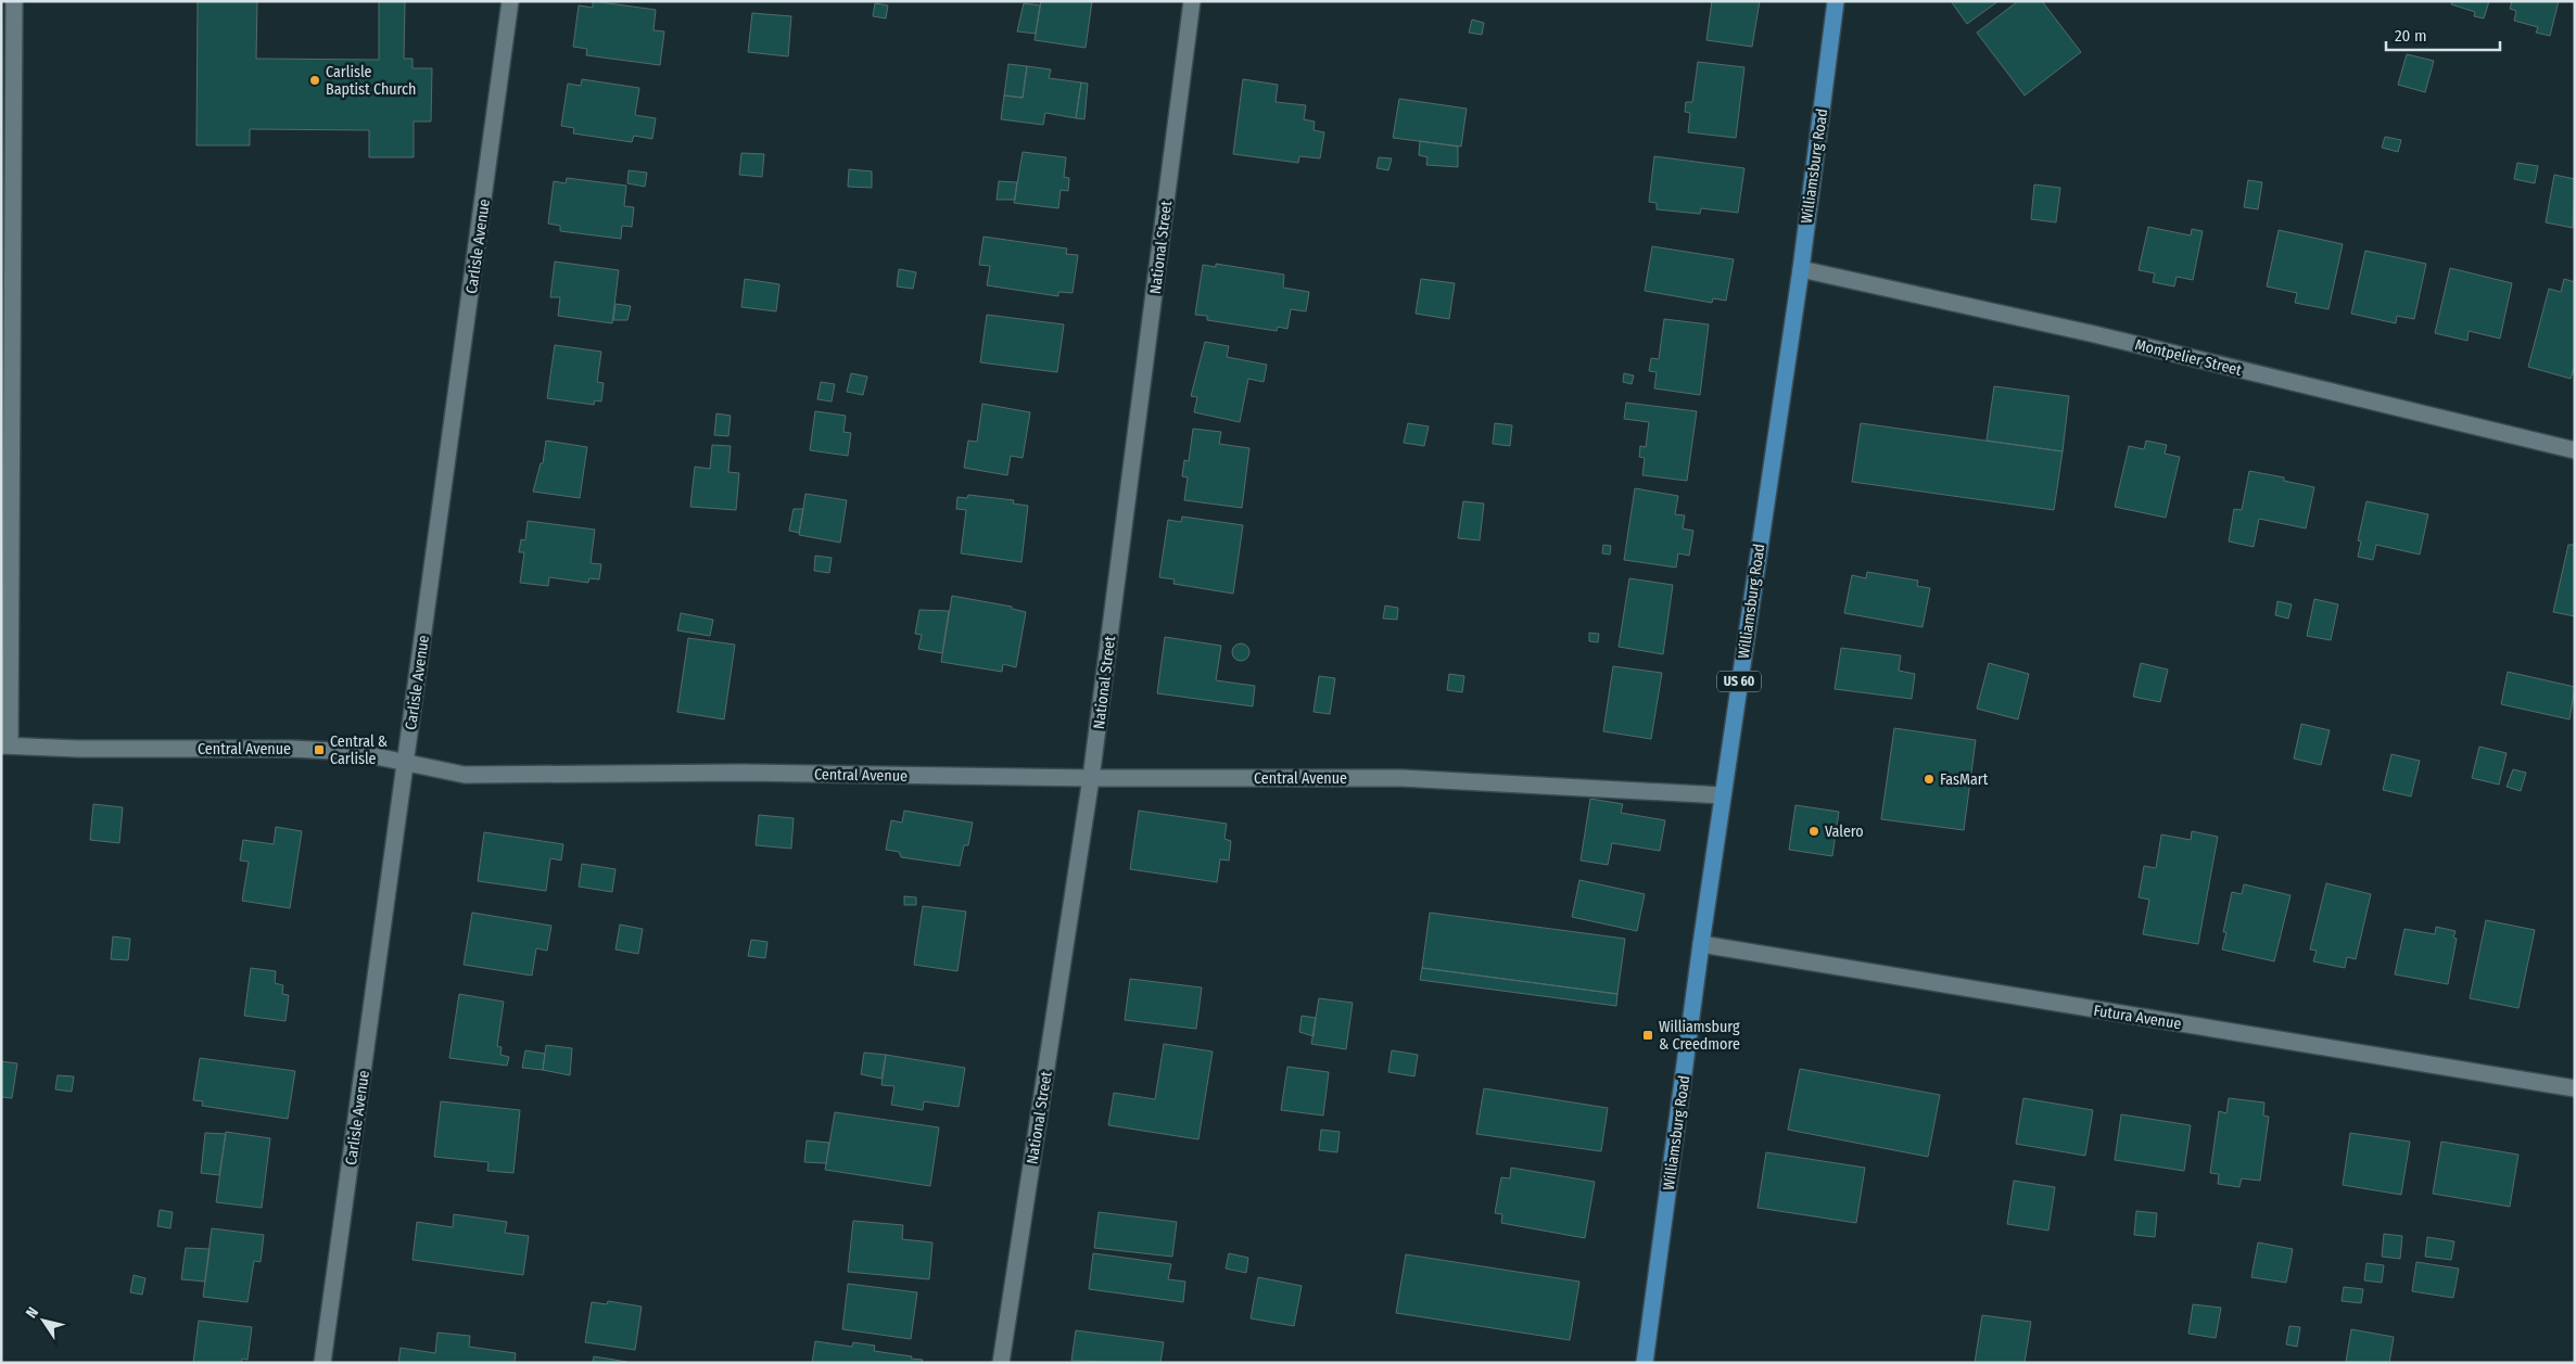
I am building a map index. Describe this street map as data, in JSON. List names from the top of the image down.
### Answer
{
  "streets": {
    "main road": ["Williamsburg Road", "US 60"],
    "street": [
      "Carlisle Avenue",
      "National Street",
      "Montpelier Street",
      "Central Avenue",
      "Futura Avenue"
    ]
  },
  "crossings": [
    ["Williamsburg Road", "Montpelier Street"],
    ["Williamsburg Road", "Central Avenue"],
    ["Williamsburg Road", "Futura Avenue"],
    ["Carlisle Avenue", "Central Avenue"],
    ["National Street", "Central Avenue"]
  ],
  "places": {
    "other": ["Carlisle Baptist Church", "FasMart", "Valero"],
    "transit": ["Central & Carlisle", "Williamsburg & Creedmore"]
  },
  "scale_bar": "20 m",
  "north": "top left"
}
